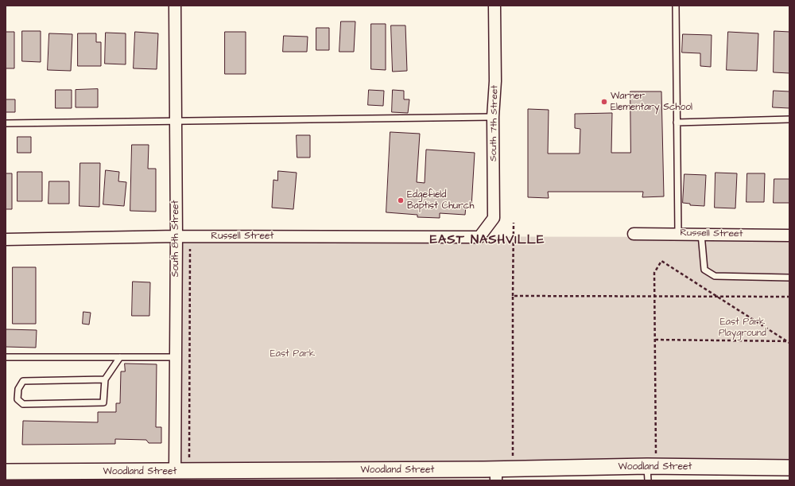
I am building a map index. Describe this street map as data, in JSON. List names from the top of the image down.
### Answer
{
  "streets": {
    "street": [
      "South 7th Street",
      "Russell Street",
      "South 8th Street",
      "Woodland Street"
    ]
  },
  "crossings": [
    ["South 7th Street", "Russell Street"],
    ["Russell Street", "South 8th Street"],
    ["South 8th Street", "Woodland Street"]
  ],
  "districts": ["EAST NASHVILLE"],
  "parks": ["East Park Playground", "East Park"],
  "places": ["Warner Elementary School", "Edgefield Baptist Church"]
}
